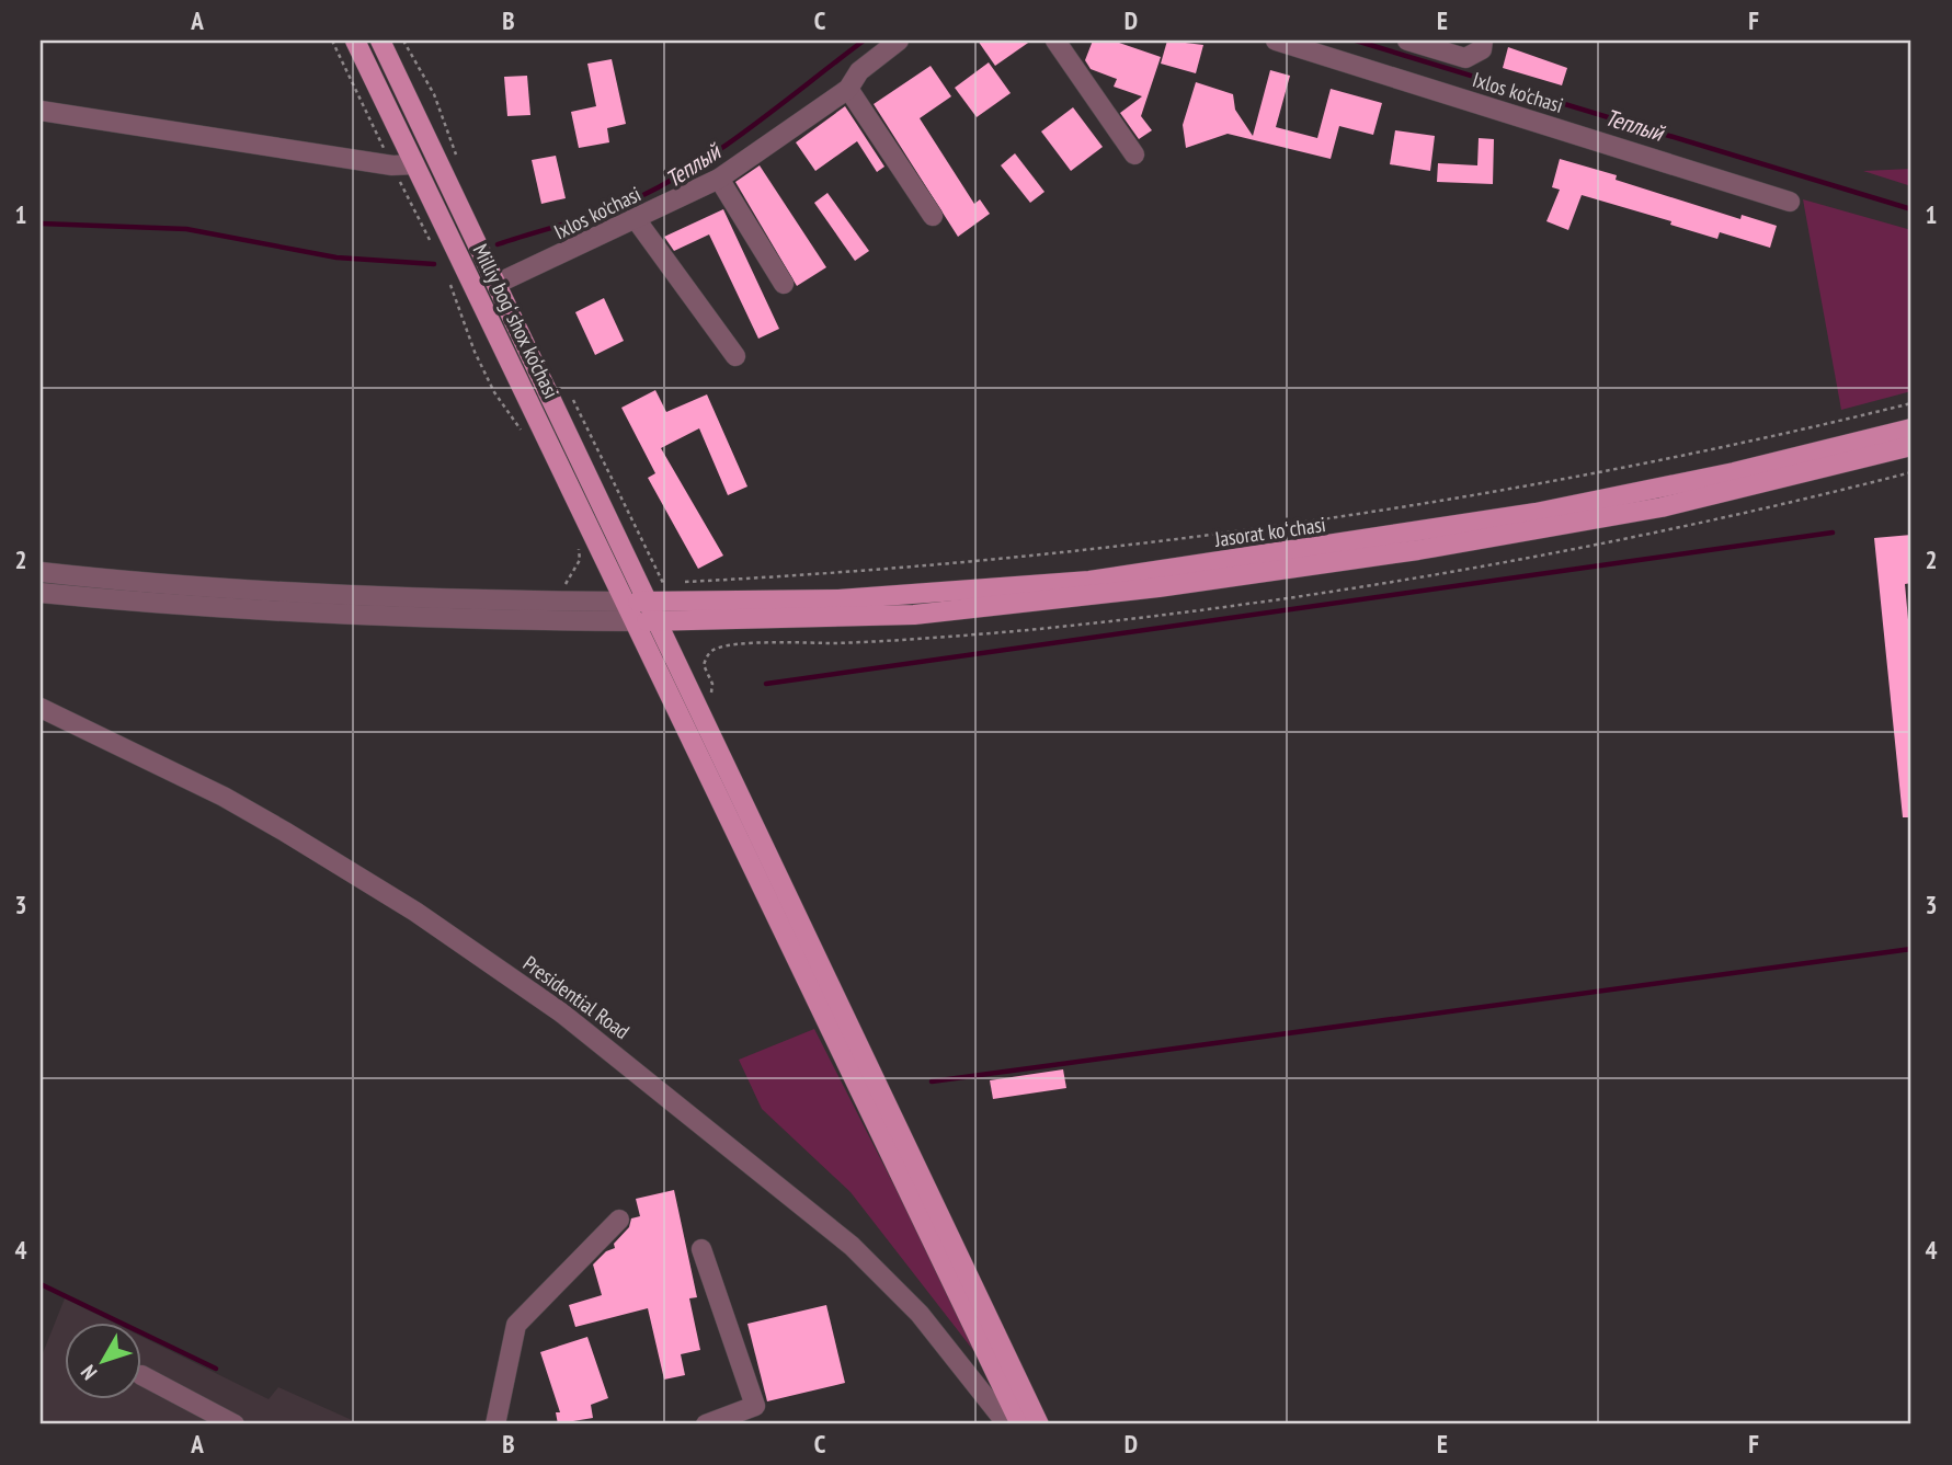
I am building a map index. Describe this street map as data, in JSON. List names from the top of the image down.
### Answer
{
  "streets": {
    "main road": ["Milliy bog‘ shox ko‘chasi", "Jasorat koʻchasi"],
    "street": ["Ixlos ko'chasi", "Presidential Road"]
  },
  "crossings": [
    ["Ixlos ko'chasi", "Milliy bog‘ shox ko‘chasi"],
    ["Milliy bog‘ shox ko‘chasi", "Jasorat koʻchasi"],
    ["Milliy bog‘ shox ko‘chasi", "Presidential Road"]
  ],
  "water": ["Теплый"],
  "north": "bottom left",
  "grid": {
    "columns": [
      "A",
      "B",
      "C",
      "D",
      "E",
      "F"
    ],
    "rows": [
      "1",
      "2",
      "3",
      "4"
    ]
  }
}
